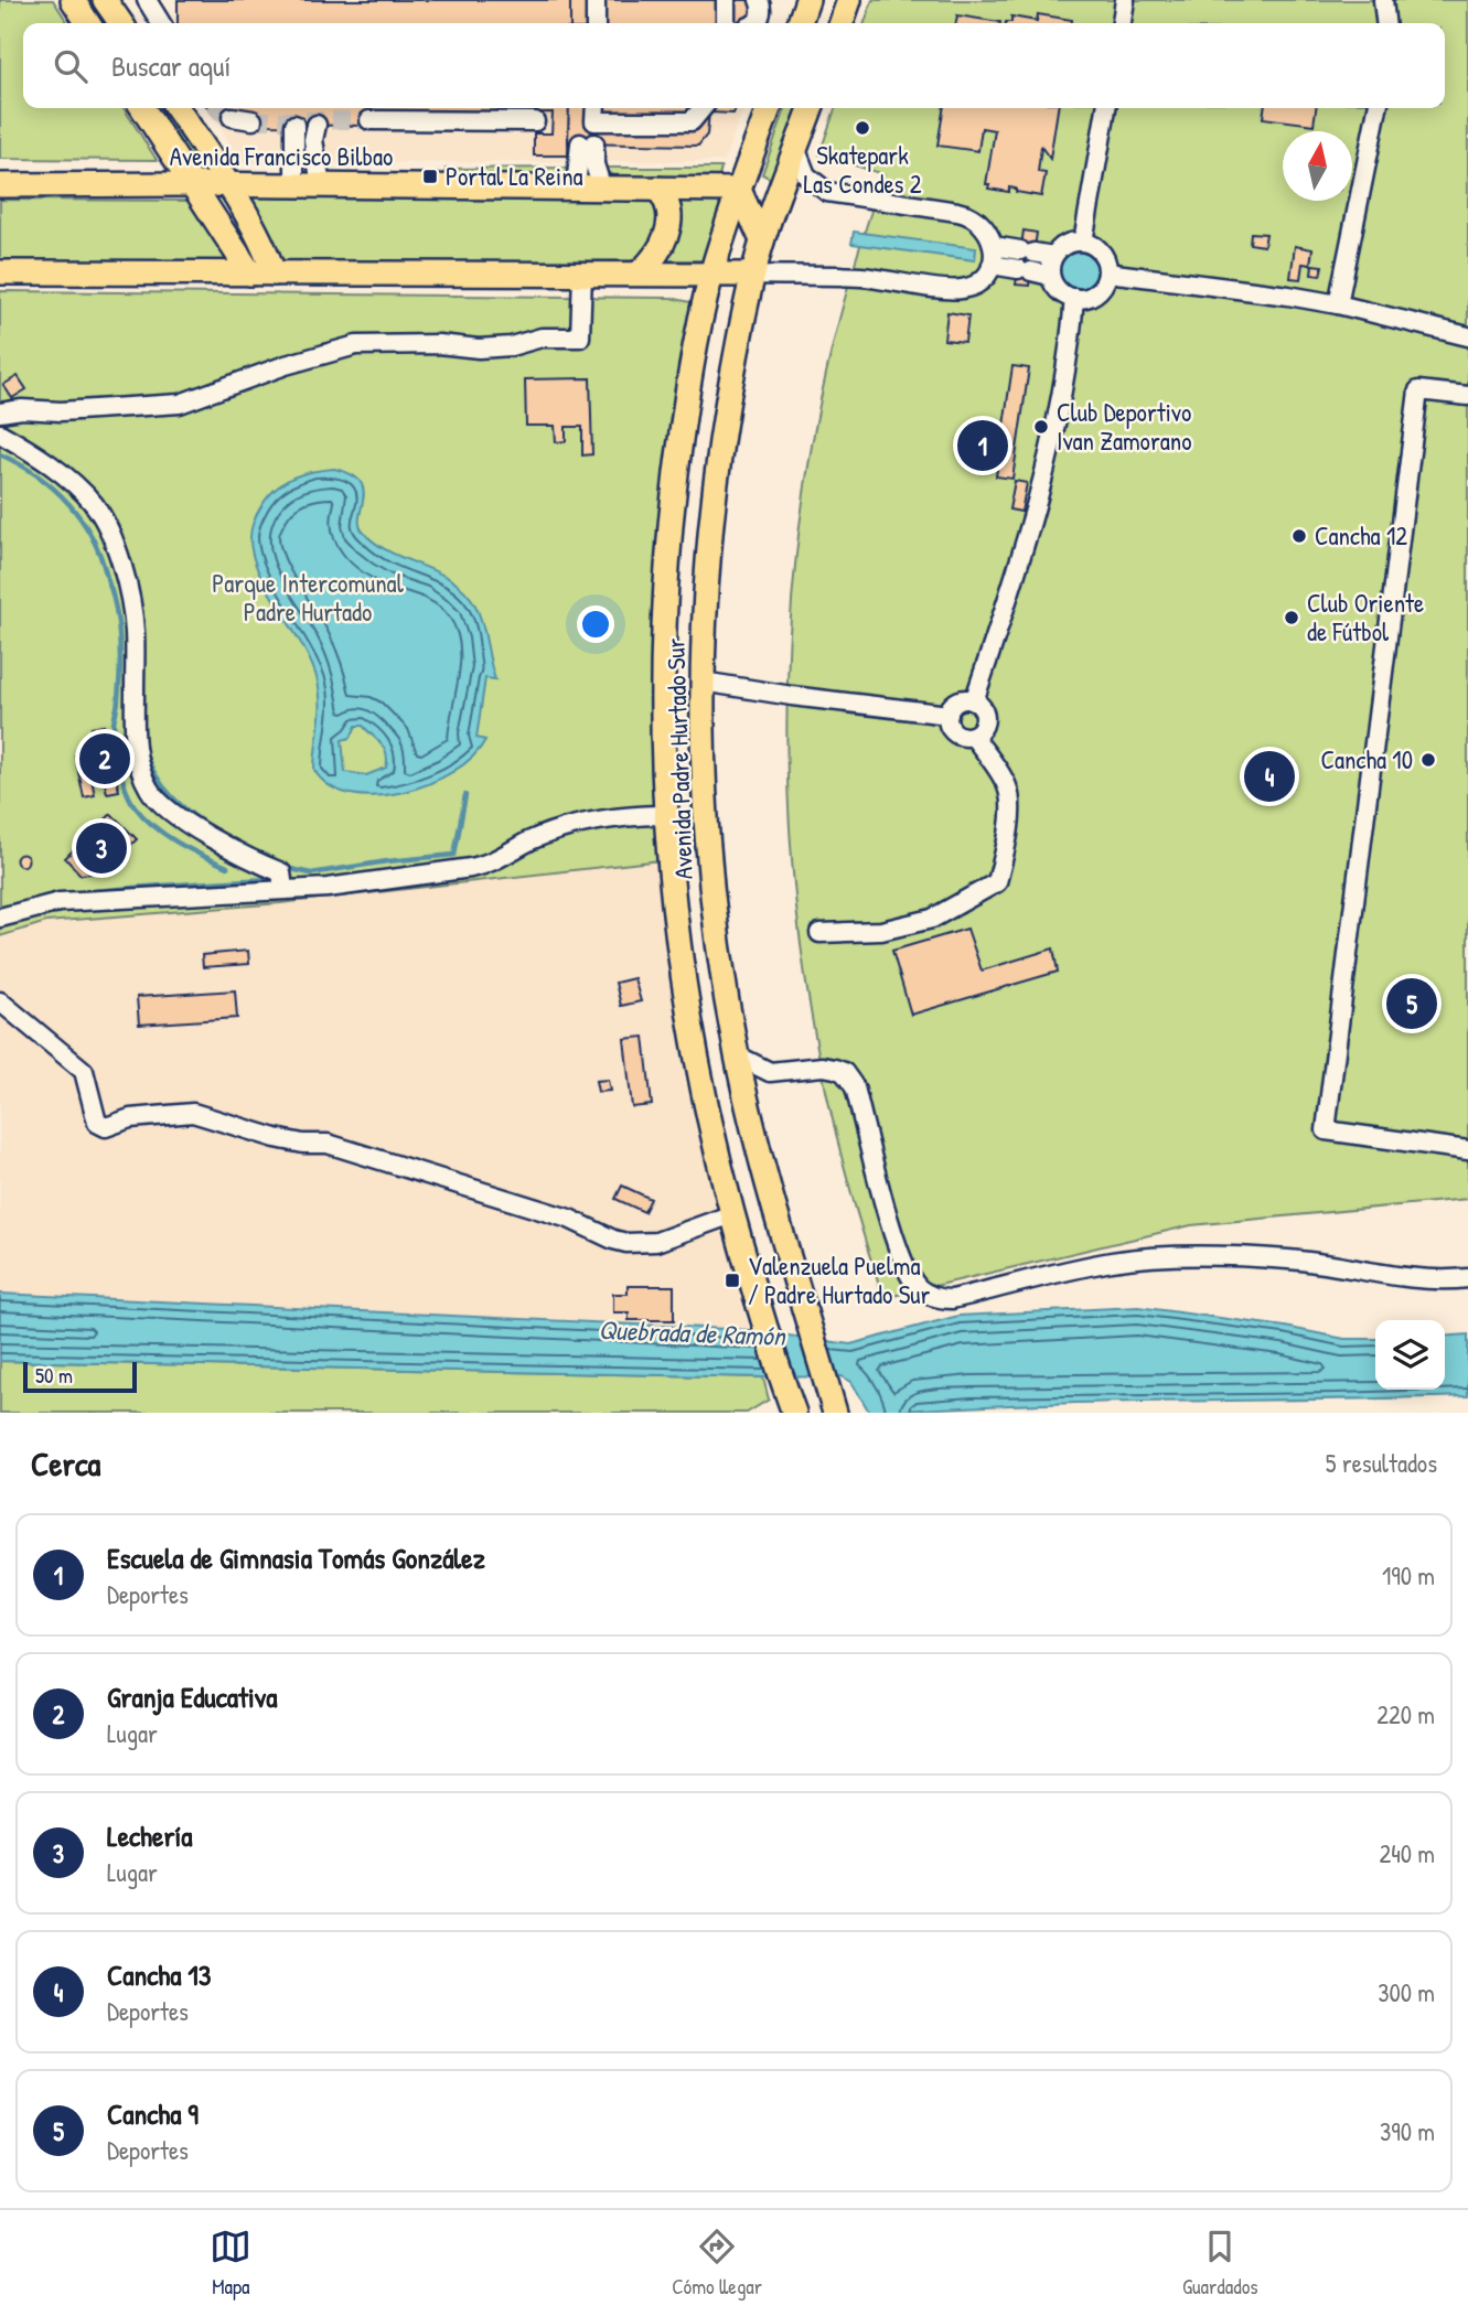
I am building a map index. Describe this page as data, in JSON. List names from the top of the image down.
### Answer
{
  "streets": {
    "main road": ["Avenida Francisco Bilbao", "Avenida Padre Hurtado Sur"]
  },
  "crossings": [
    ["Avenida Francisco Bilbao", "Avenida Padre Hurtado Sur"]
  ],
  "water": ["Quebrada de Ramón"],
  "parks": ["Parque Intercomunal Padre Hurtado"],
  "places": {
    "other": [
      "Skatepark Las Condes 2",
      "Club Deportivo Ivan Zamorano",
      "Cancha 12",
      "Club Oriente de Fútbol",
      "Cancha 10"
    ],
    "transit": ["Portal La Reina", "Valenzuela Puelma / Padre Hurtado Sur"]
  },
  "scale_bar": "50 m",
  "north": "top",
  "page": {
    "search": "Buscar aquí",
    "pins": [
      "1",
      "2",
      "4",
      "3",
      "5"
    ],
    "scale": "50 m",
    "heading": ["Cerca", "5 resultados"],
    "list": [
      {
        "mark": "1",
        "name": "Escuela de Gimnasia Tomás González",
        "note": "Deportes",
        "value": "190 m"
      },
      {
        "mark": "2",
        "name": "Granja Educativa",
        "note": "Lugar",
        "value": "220 m"
      },
      {
        "mark": "3",
        "name": "Lechería",
        "note": "Lugar",
        "value": "240 m"
      },
      {
        "mark": "4",
        "name": "Cancha 13",
        "note": "Deportes",
        "value": "300 m"
      },
      {
        "mark": "5",
        "name": "Cancha 9",
        "note": "Deportes",
        "value": "390 m"
      }
    ],
    "nav": ["Mapa", "Cómo llegar", "Guardados"]
  }
}
